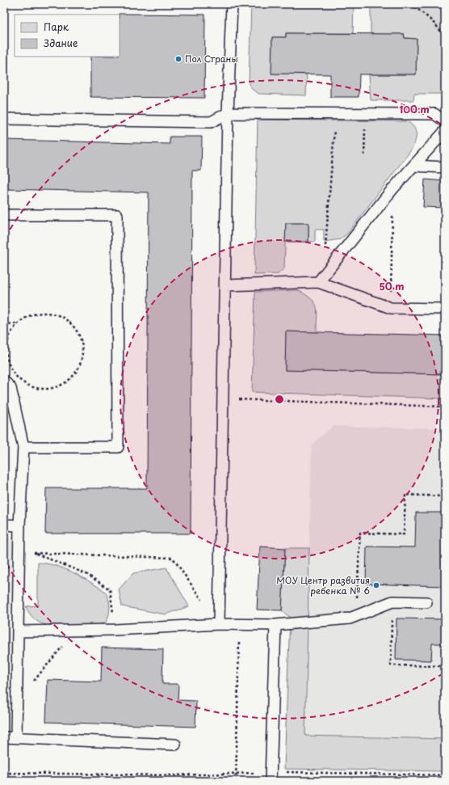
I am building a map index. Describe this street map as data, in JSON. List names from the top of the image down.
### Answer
{
  "places": ["Пол Страны", "МОУ Центр развития ребенка № 6"],
  "legend": ["Парк", "Здание"],
  "rings": ["100 m", "50 m"]
}
